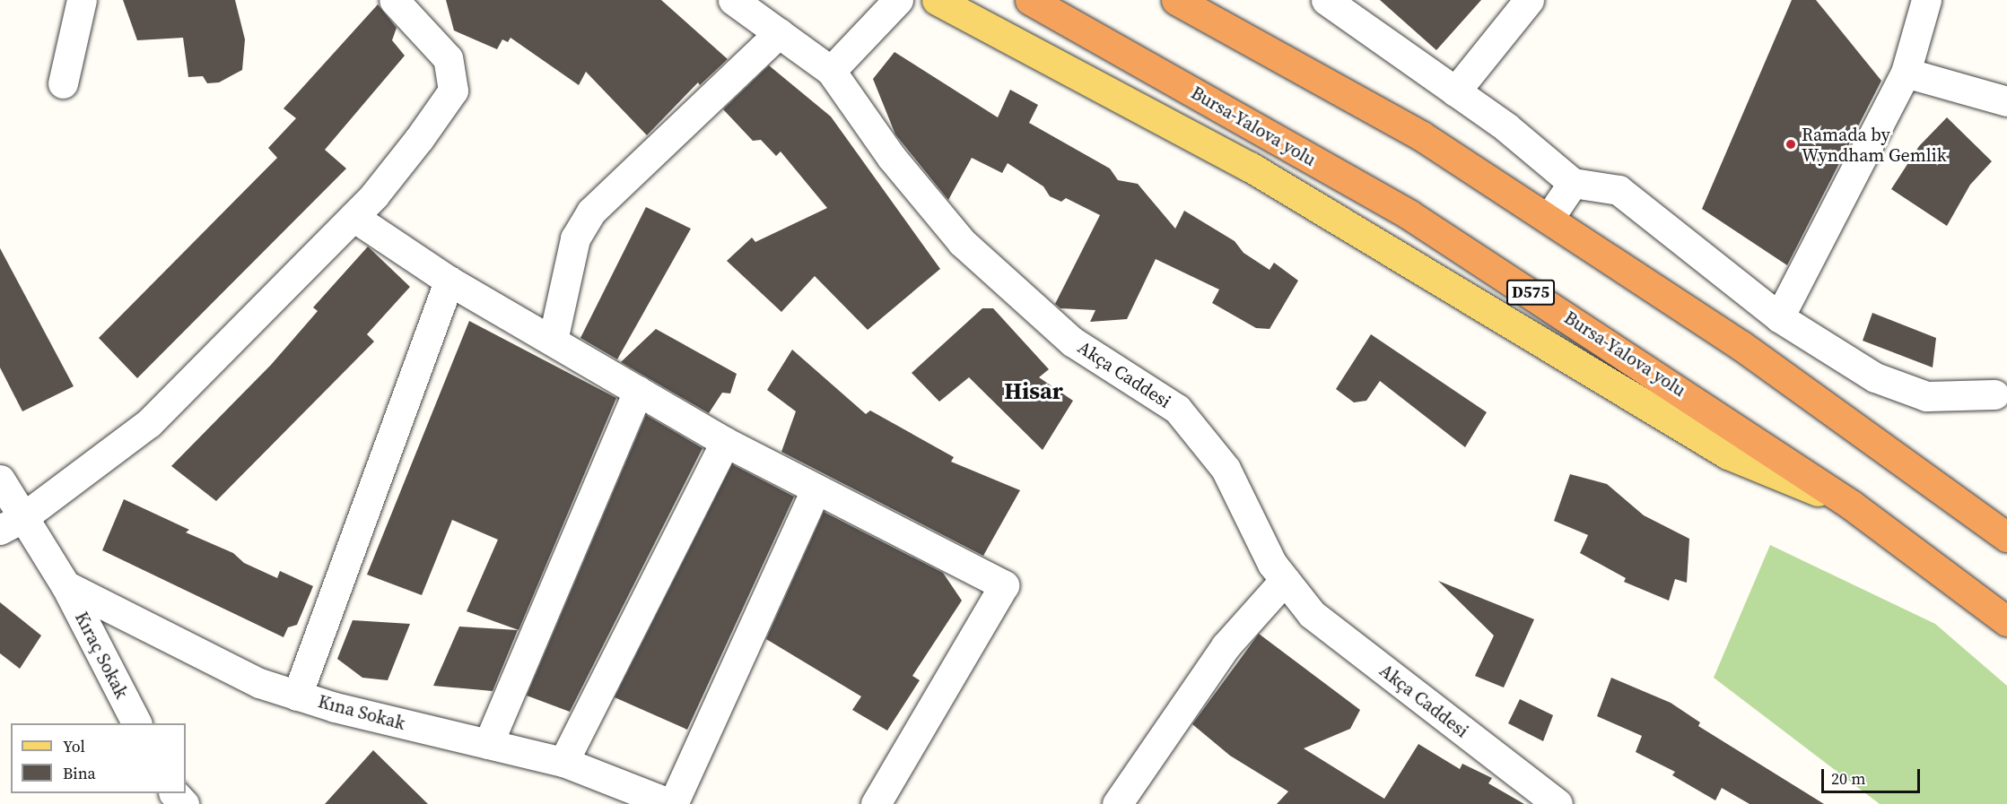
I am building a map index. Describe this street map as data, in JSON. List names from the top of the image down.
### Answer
{
  "streets": {
    "highway": ["Bursa-Yalova yolu", "D575"],
    "street": ["Akça Caddesi", "Kıraç Sokak", "Kına Sokak"]
  },
  "crossings": [
    ["Kıraç Sokak", "Kına Sokak"]
  ],
  "districts": ["Hisar"],
  "places": ["Ramada by Wyndham Gemlik"],
  "legend": ["Yol", "Bina"],
  "scale_bar": "20 m"
}
